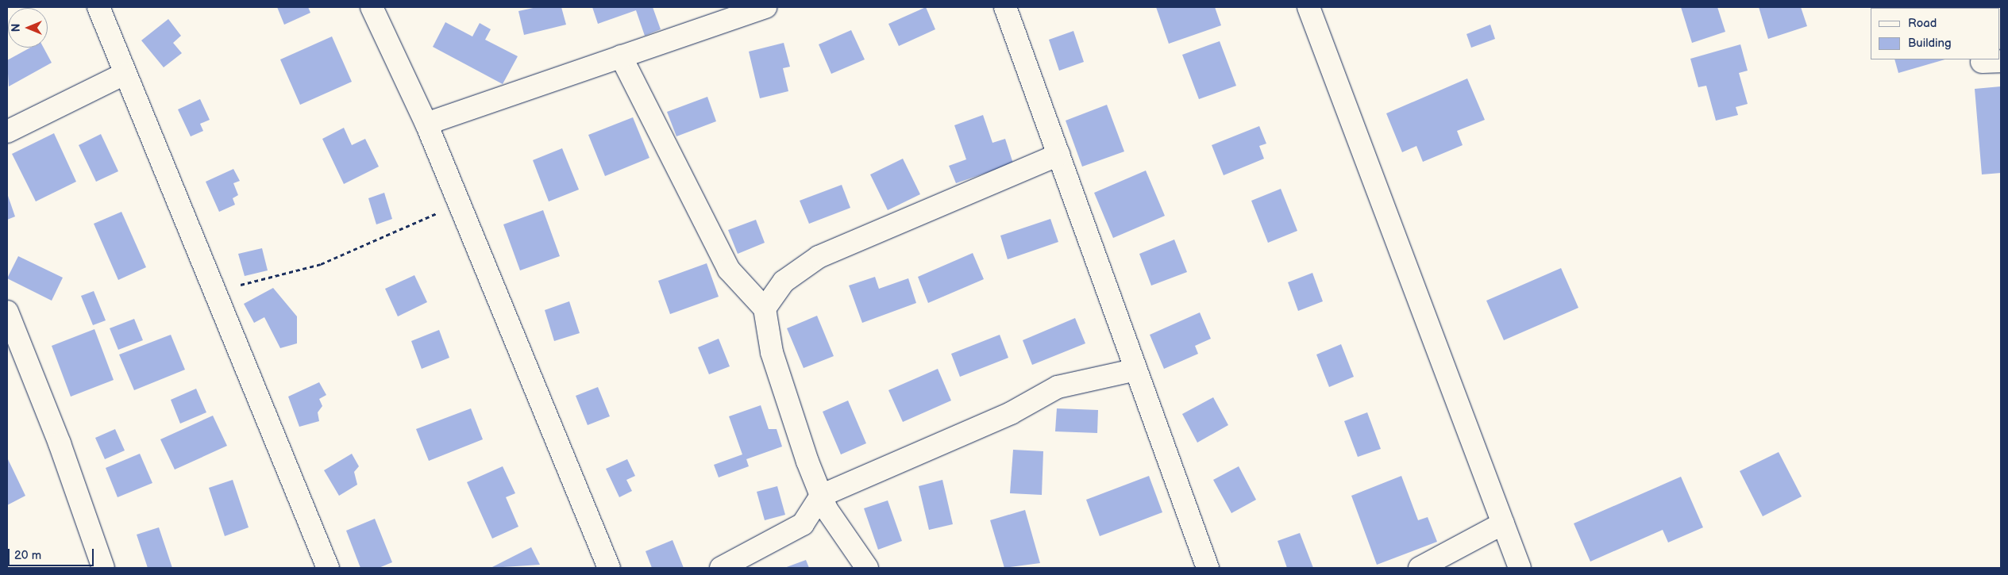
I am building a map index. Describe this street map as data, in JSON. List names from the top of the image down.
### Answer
{
  "legend": ["Road", "Building"],
  "scale_bar": "20 m",
  "north": "left"
}
